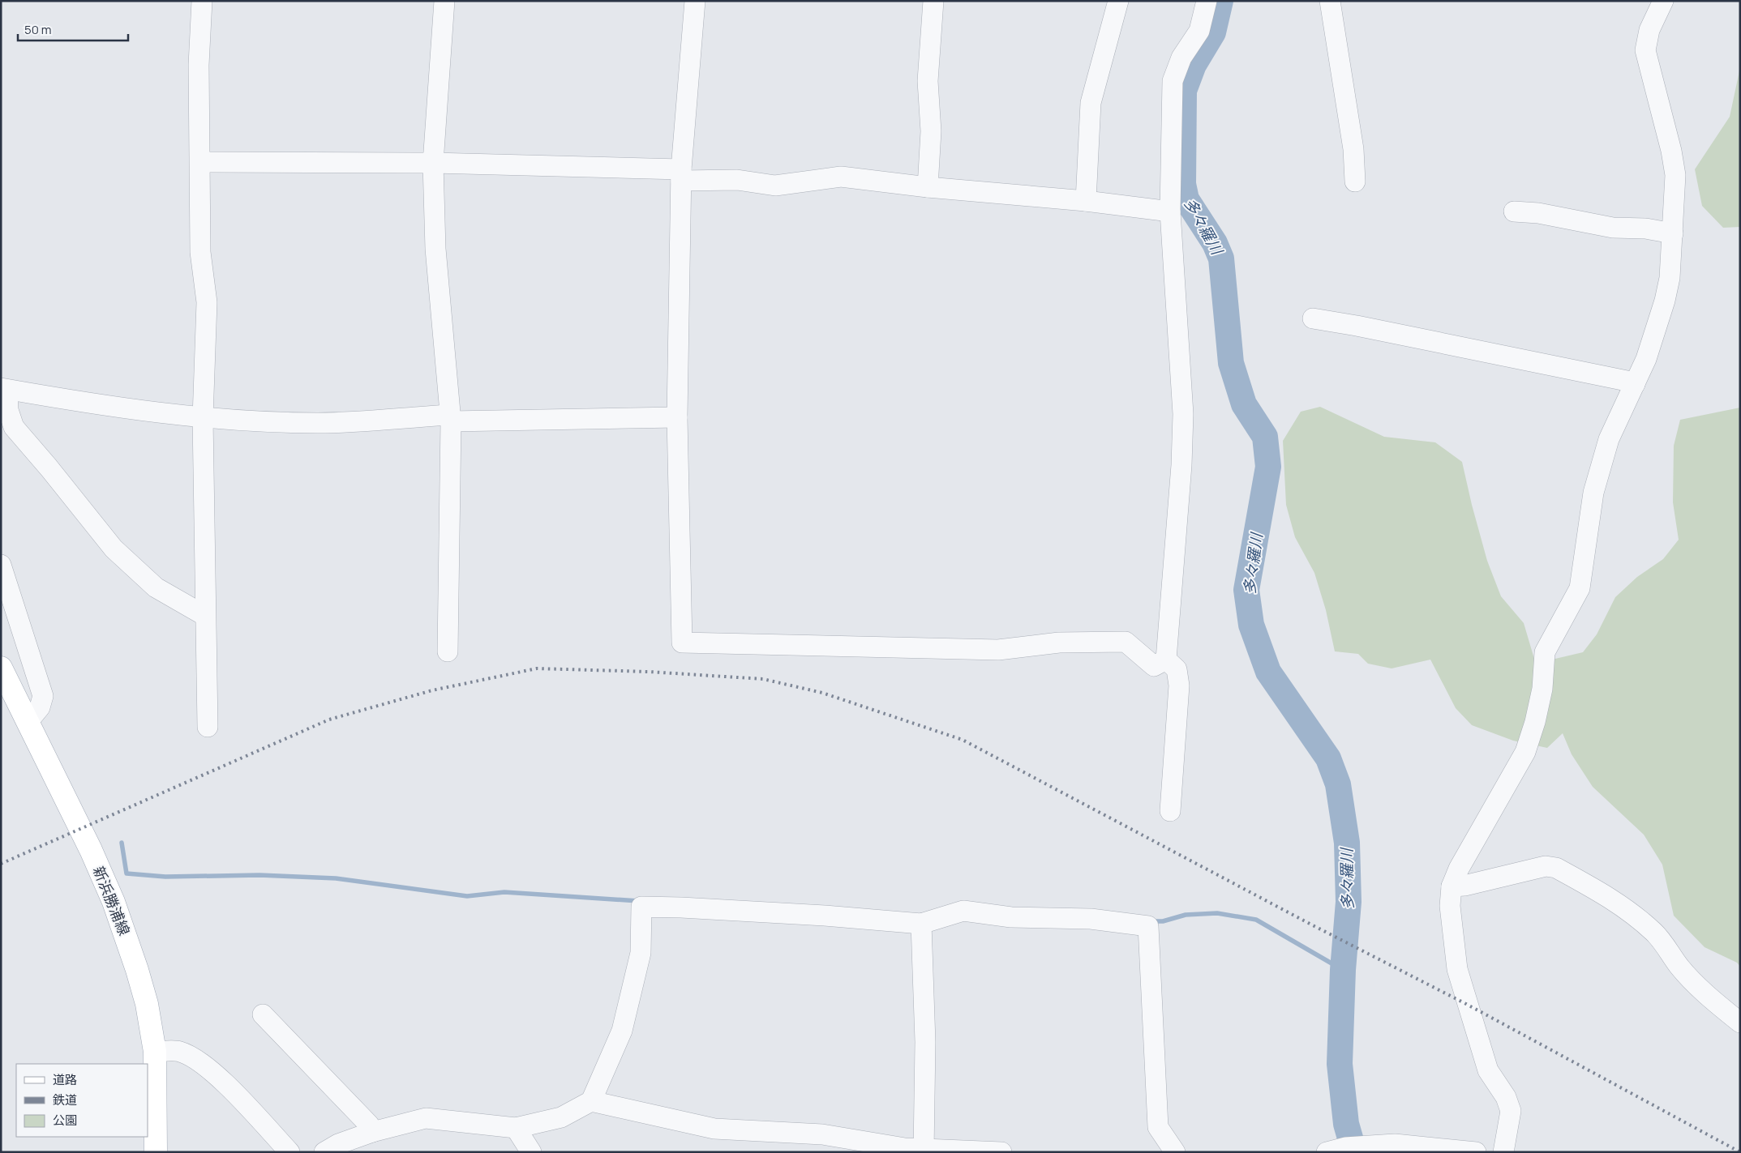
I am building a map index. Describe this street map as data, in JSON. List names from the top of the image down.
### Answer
{
  "streets": {
    "main road": ["新浜勝浦線"]
  },
  "water": ["多々羅川"],
  "legend": ["道路", "鉄道", "公園"],
  "scale_bar": "50 m"
}
